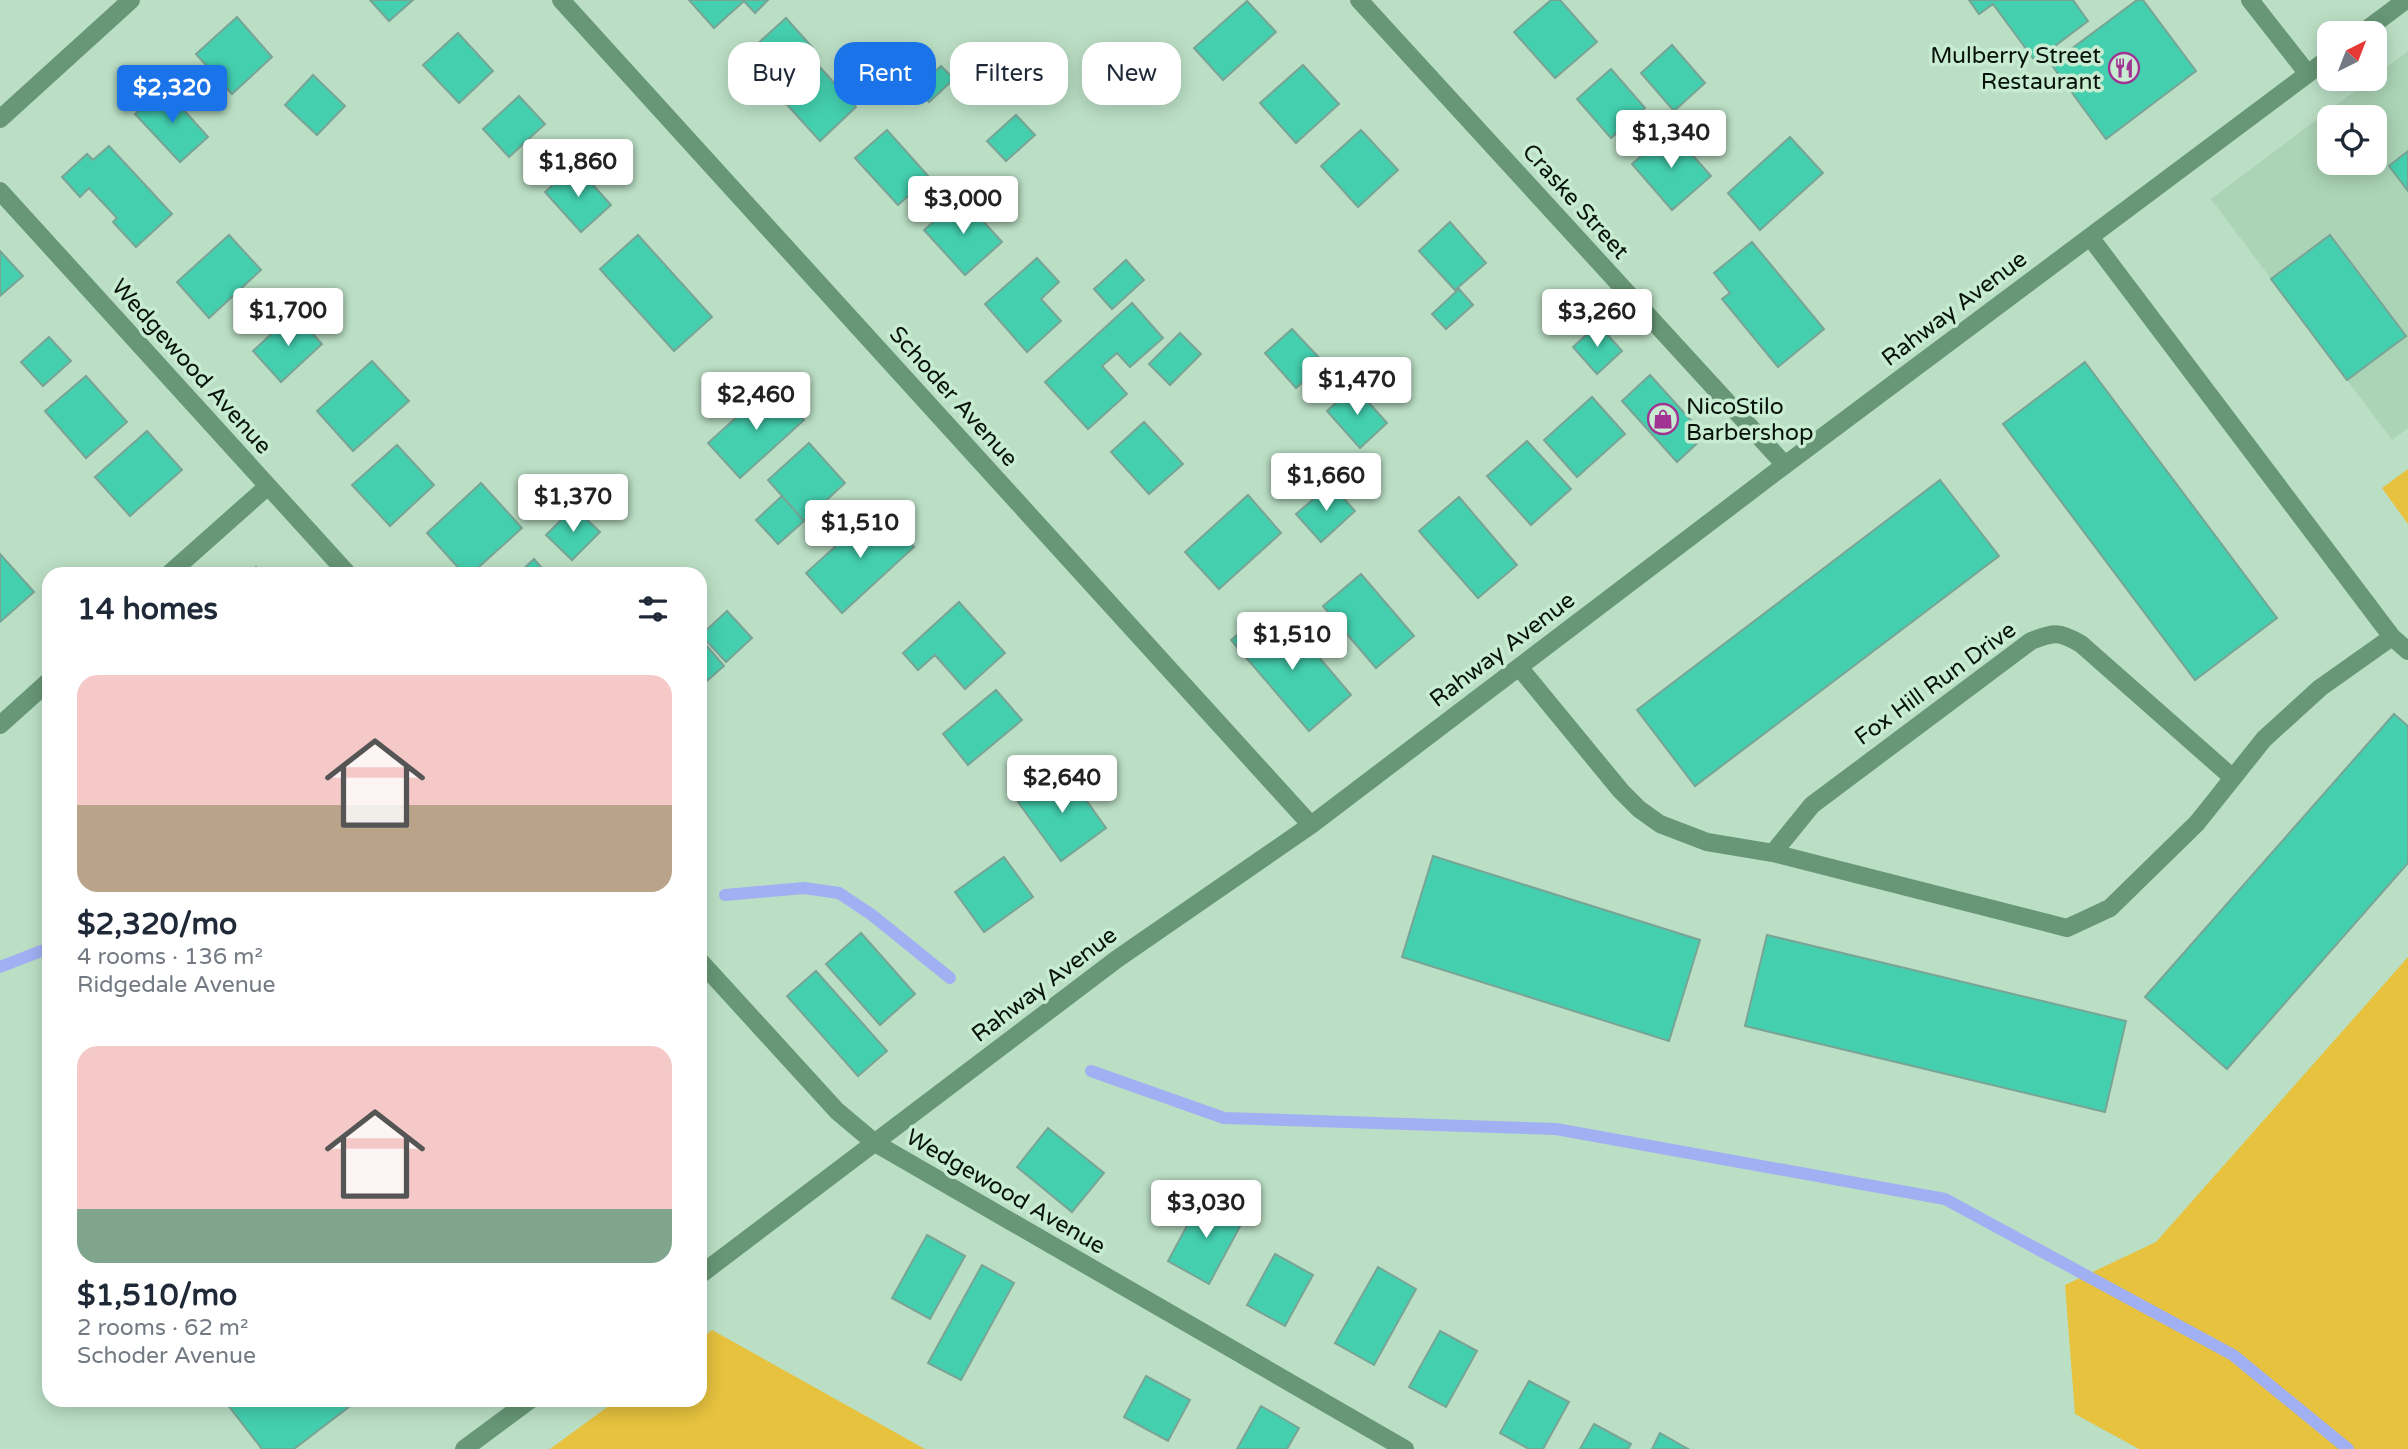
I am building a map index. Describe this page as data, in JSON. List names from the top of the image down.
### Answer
{
  "streets": {
    "street": [
      "Craske Street",
      "Rahway Avenue",
      "Wedgewood Avenue",
      "Schoder Avenue",
      "Fox Hill Run Drive"
    ]
  },
  "crossings": [
    ["Craske Street", "Rahway Avenue"],
    ["Rahway Avenue", "Wedgewood Avenue"],
    ["Rahway Avenue", "Schoder Avenue"]
  ],
  "places": {
    "restaurant": ["Mulberry Street Restaurant"],
    "shop": ["NicoStilo Barbershop"]
  },
  "north": "top right",
  "page": {
    "chip": [
      "Buy",
      "Rent",
      "Filters",
      "New"
    ],
    "price": [
      "$2,320",
      "$1,340",
      "$1,860",
      "$3,000",
      "$1,700",
      "$3,260",
      "$1,470",
      "$2,460",
      "$1,660",
      "$1,370",
      "$1,510",
      "$1,510",
      "$2,640",
      "$3,030"
    ],
    "heading": "14 homes",
    "list": [
      {
        "name": "$2,320/mo",
        "note": "4 rooms · 136 m² · Ridgedale Avenue"
      },
      {
        "name": "$1,510/mo",
        "note": "2 rooms · 62 m² · Schoder Avenue"
      }
    ]
  }
}
